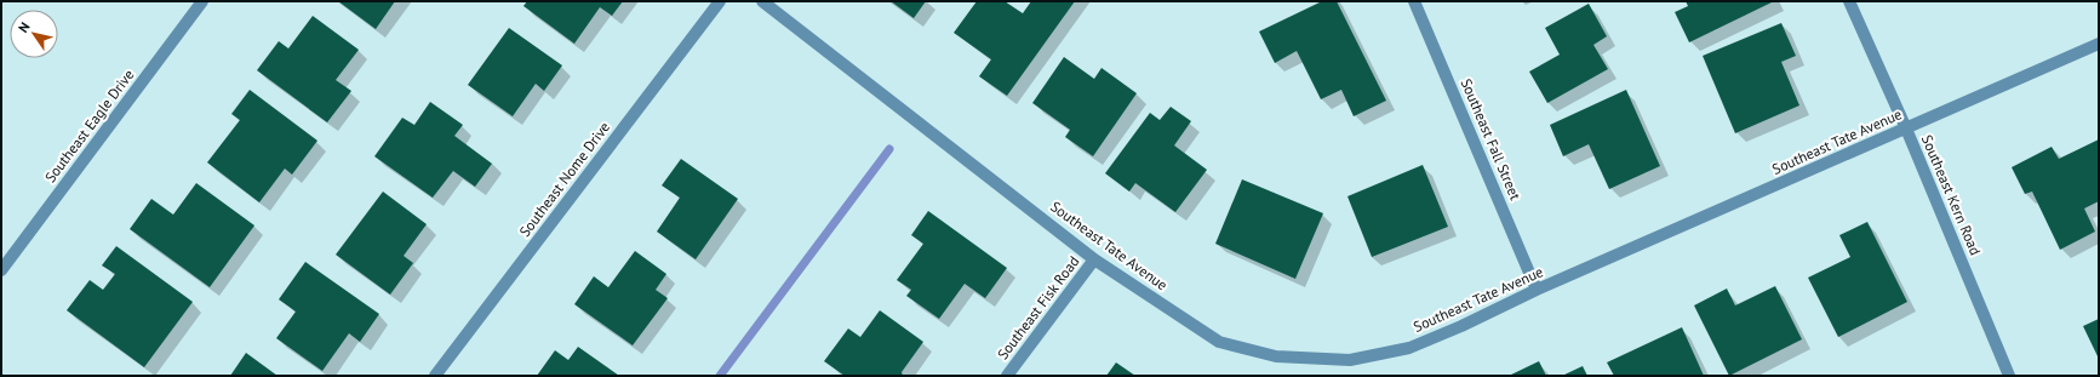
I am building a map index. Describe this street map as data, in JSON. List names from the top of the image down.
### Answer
{
  "streets": {
    "street": [
      "Southeast Eagle Drive",
      "Southeast Fall Street",
      "Southeast Tate Avenue",
      "Southeast Nome Drive",
      "Southeast Kern Road",
      "Southeast Fisk Road"
    ]
  },
  "crossings": [
    ["Southeast Fall Street", "Southeast Tate Avenue"],
    ["Southeast Tate Avenue", "Southeast Kern Road"],
    ["Southeast Tate Avenue", "Southeast Fisk Road"]
  ],
  "north": "top left"
}
